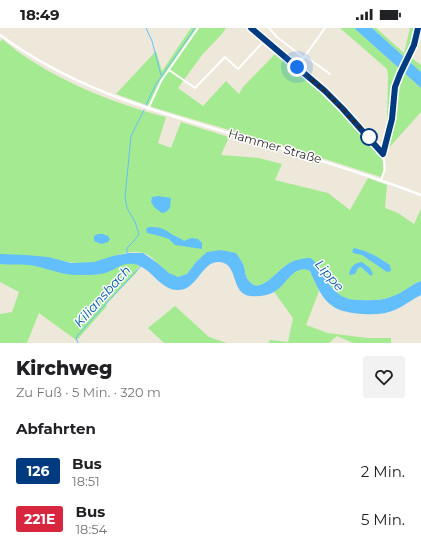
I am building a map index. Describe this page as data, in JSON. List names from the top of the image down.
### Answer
{
  "streets": {
    "main road": ["Hammer Straße"]
  },
  "water": ["Lippe", "Kiliansbach"],
  "lines": ["bus line 126"],
  "page": {
    "status": "18:49",
    "heading": [
      ["Kirchweg", "Zu Fuß · 5 Min. · 320 m"],
      "Abfahrten"
    ],
    "list": [
      {
        "mark": "126",
        "name": "Bus",
        "note": "18:51",
        "value": "2 Min."
      },
      {
        "mark": "221E",
        "name": "Bus",
        "note": "18:54",
        "value": "5 Min."
      }
    ]
  }
}
